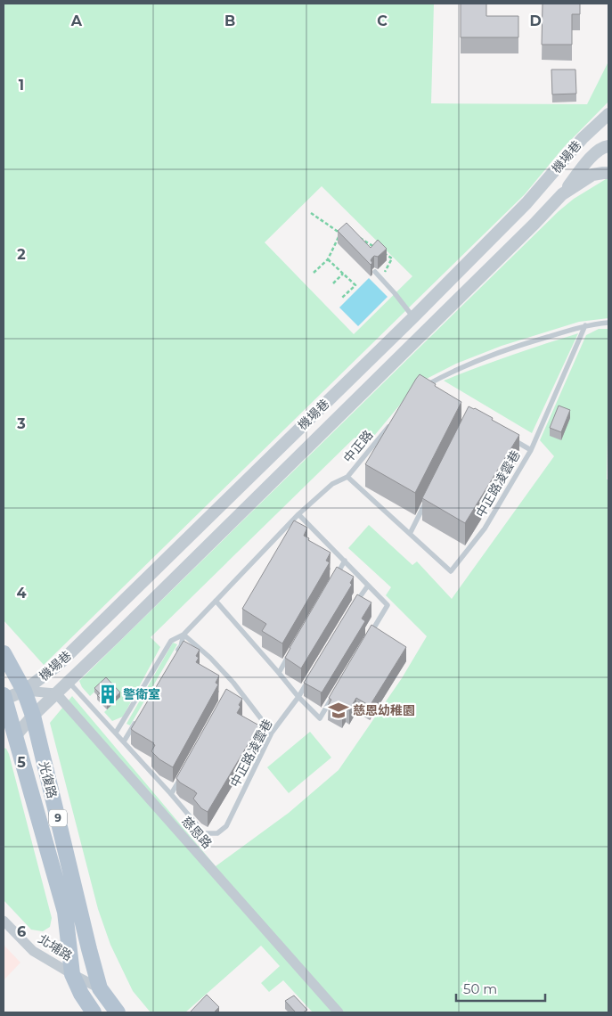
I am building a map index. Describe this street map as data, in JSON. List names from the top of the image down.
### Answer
{
  "streets": {
    "main road": ["光復路", "9"],
    "street": ["機場巷", "慈恩路", "北埔路"],
    "lane": ["中正路", "中正路凌雲巷"]
  },
  "crossings": [
    ["機場巷", "光復路"],
    ["機場巷", "慈恩路"],
    ["光復路", "9"],
    ["光復路", "北埔路"],
    ["9", "北埔路"]
  ],
  "places": {
    "building": ["警衛室"],
    "school or university": ["慈恩幼稚園"]
  },
  "scale_bar": "50 m",
  "grid": {
    "columns": [
      "A",
      "B",
      "C",
      "D"
    ],
    "rows": [
      "1",
      "2",
      "3",
      "4",
      "5",
      "6"
    ]
  }
}
